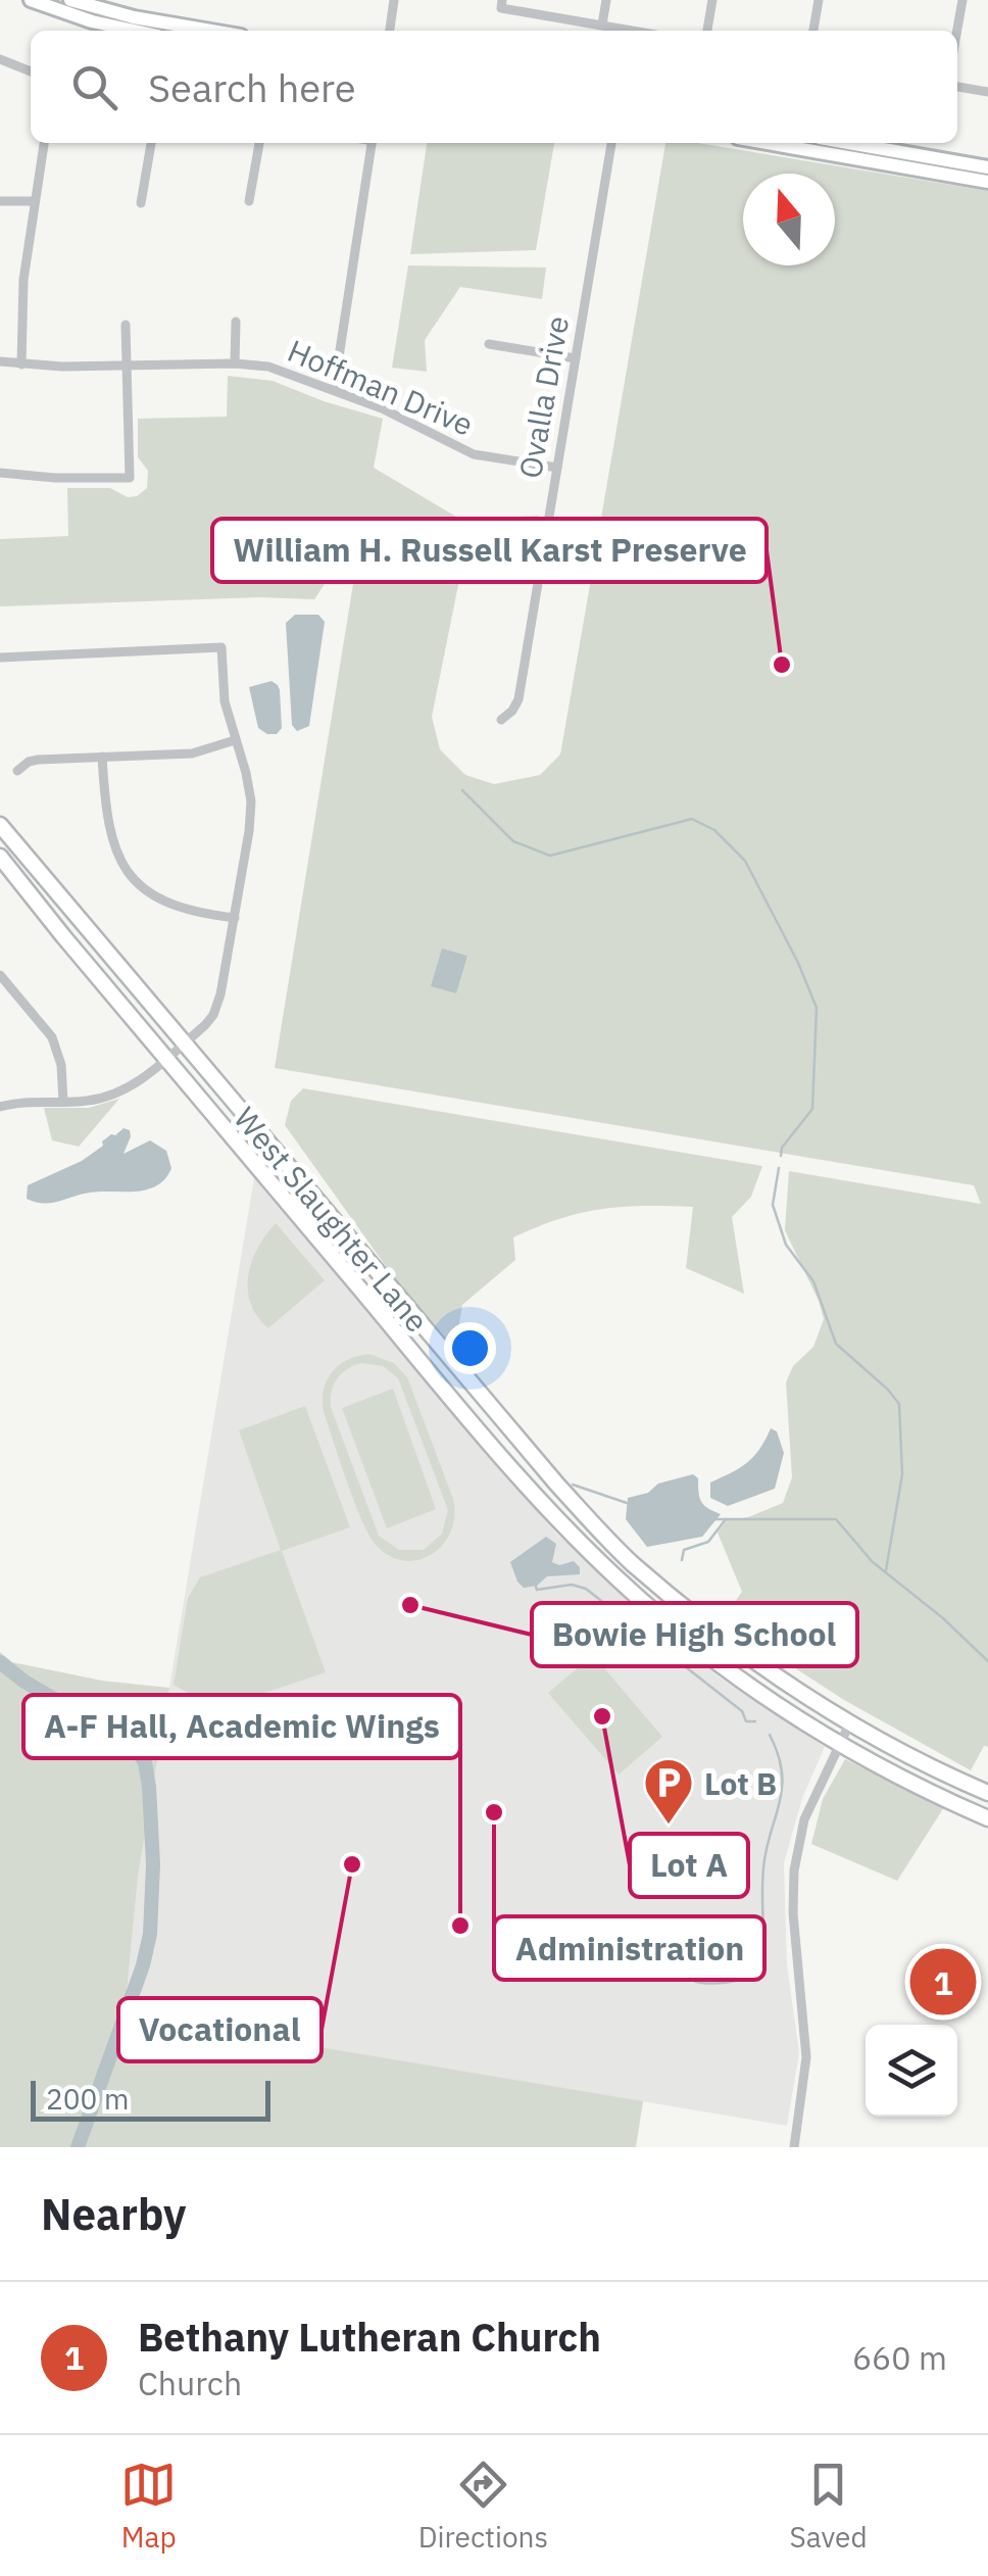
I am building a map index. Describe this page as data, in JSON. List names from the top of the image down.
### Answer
{
  "streets": {
    "main road": ["West Slaughter Lane"],
    "street": ["Hoffman Drive", "Ovalla Drive"]
  },
  "crossings": [
    ["Hoffman Drive", "Ovalla Drive"]
  ],
  "places": {
    "other": [
      "William H. Russell Karst Preserve",
      "Bowie High School",
      "Lot A",
      "Administration",
      "Vocational",
      "A-F Hall, Academic Wings"
    ],
    "parking": ["Lot B"]
  },
  "scale_bar": "200 m",
  "north": "top",
  "page": {
    "search": "Search here",
    "pins": "1",
    "scale": "200 m",
    "heading": "Nearby",
    "list": [
      {
        "mark": "1",
        "name": "Bethany Lutheran Church",
        "note": "Church",
        "value": "660 m"
      }
    ],
    "nav": ["Map", "Directions", "Saved"]
  }
}
